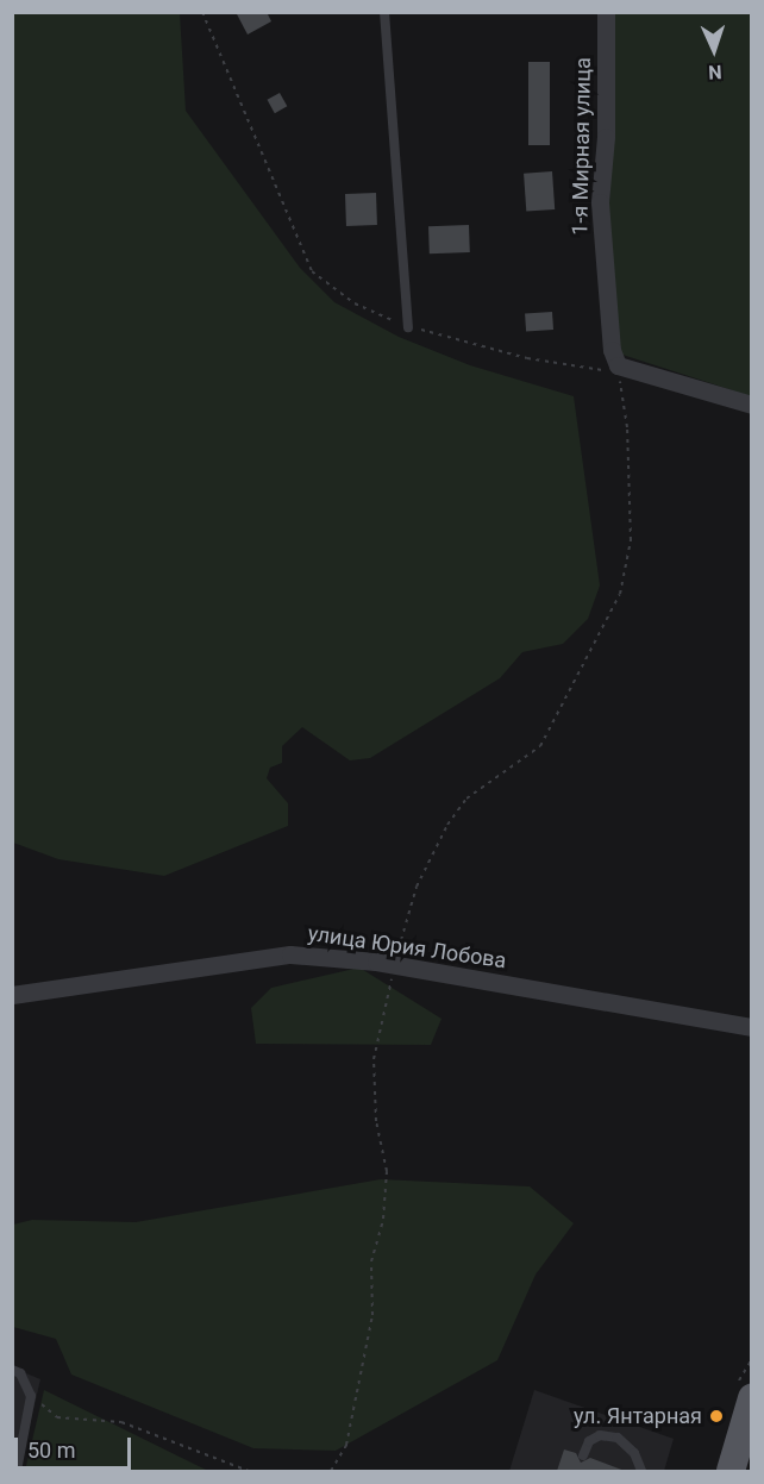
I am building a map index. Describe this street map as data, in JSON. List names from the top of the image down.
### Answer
{
  "streets": {
    "street": ["1-я Мирная улица", "улица Юрия Лобова"]
  },
  "places": ["ул. Янтарная"],
  "scale_bar": "50 m",
  "north": "bottom"
}
